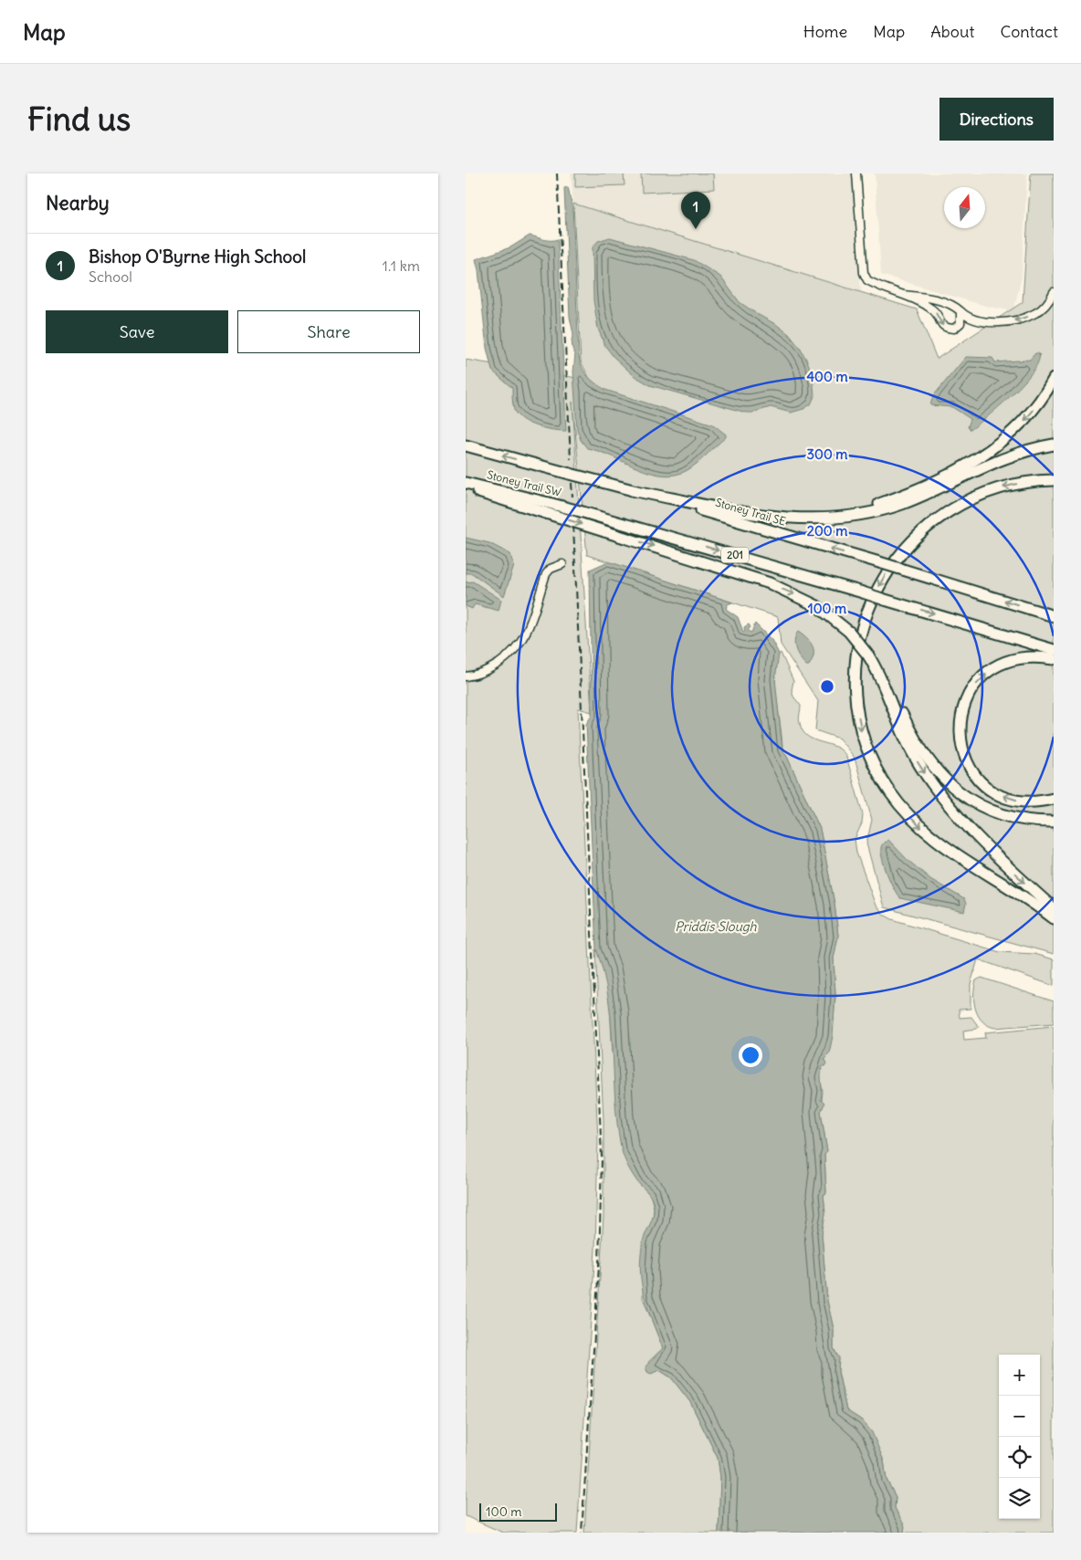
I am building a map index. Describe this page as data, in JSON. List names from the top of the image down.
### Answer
{
  "streets": {
    "highway": ["Stoney Trail SW", "Stoney Trail SE", "201"]
  },
  "crossings": [
    ["Stoney Trail SW", "Stoney Trail SE"]
  ],
  "water": ["Priddis Slough"],
  "scale_bar": "100 m",
  "north": "top",
  "page": {
    "header": "Map",
    "nav": [
      "Home",
      "Map",
      "About",
      "Contact"
    ],
    "buttons": [
      "Directions",
      ["Save", "Share"]
    ],
    "title": "Find us",
    "heading": "Nearby",
    "pins": "1",
    "list": [
      {
        "mark": "1",
        "name": "Bishop O'Byrne High School",
        "note": "School",
        "value": "1.1 km"
      }
    ],
    "map_buttons": ["+", "−"],
    "scale": "100 m"
  },
  "rings": [
    "400 m",
    "300 m",
    "200 m",
    "100 m"
  ]
}
